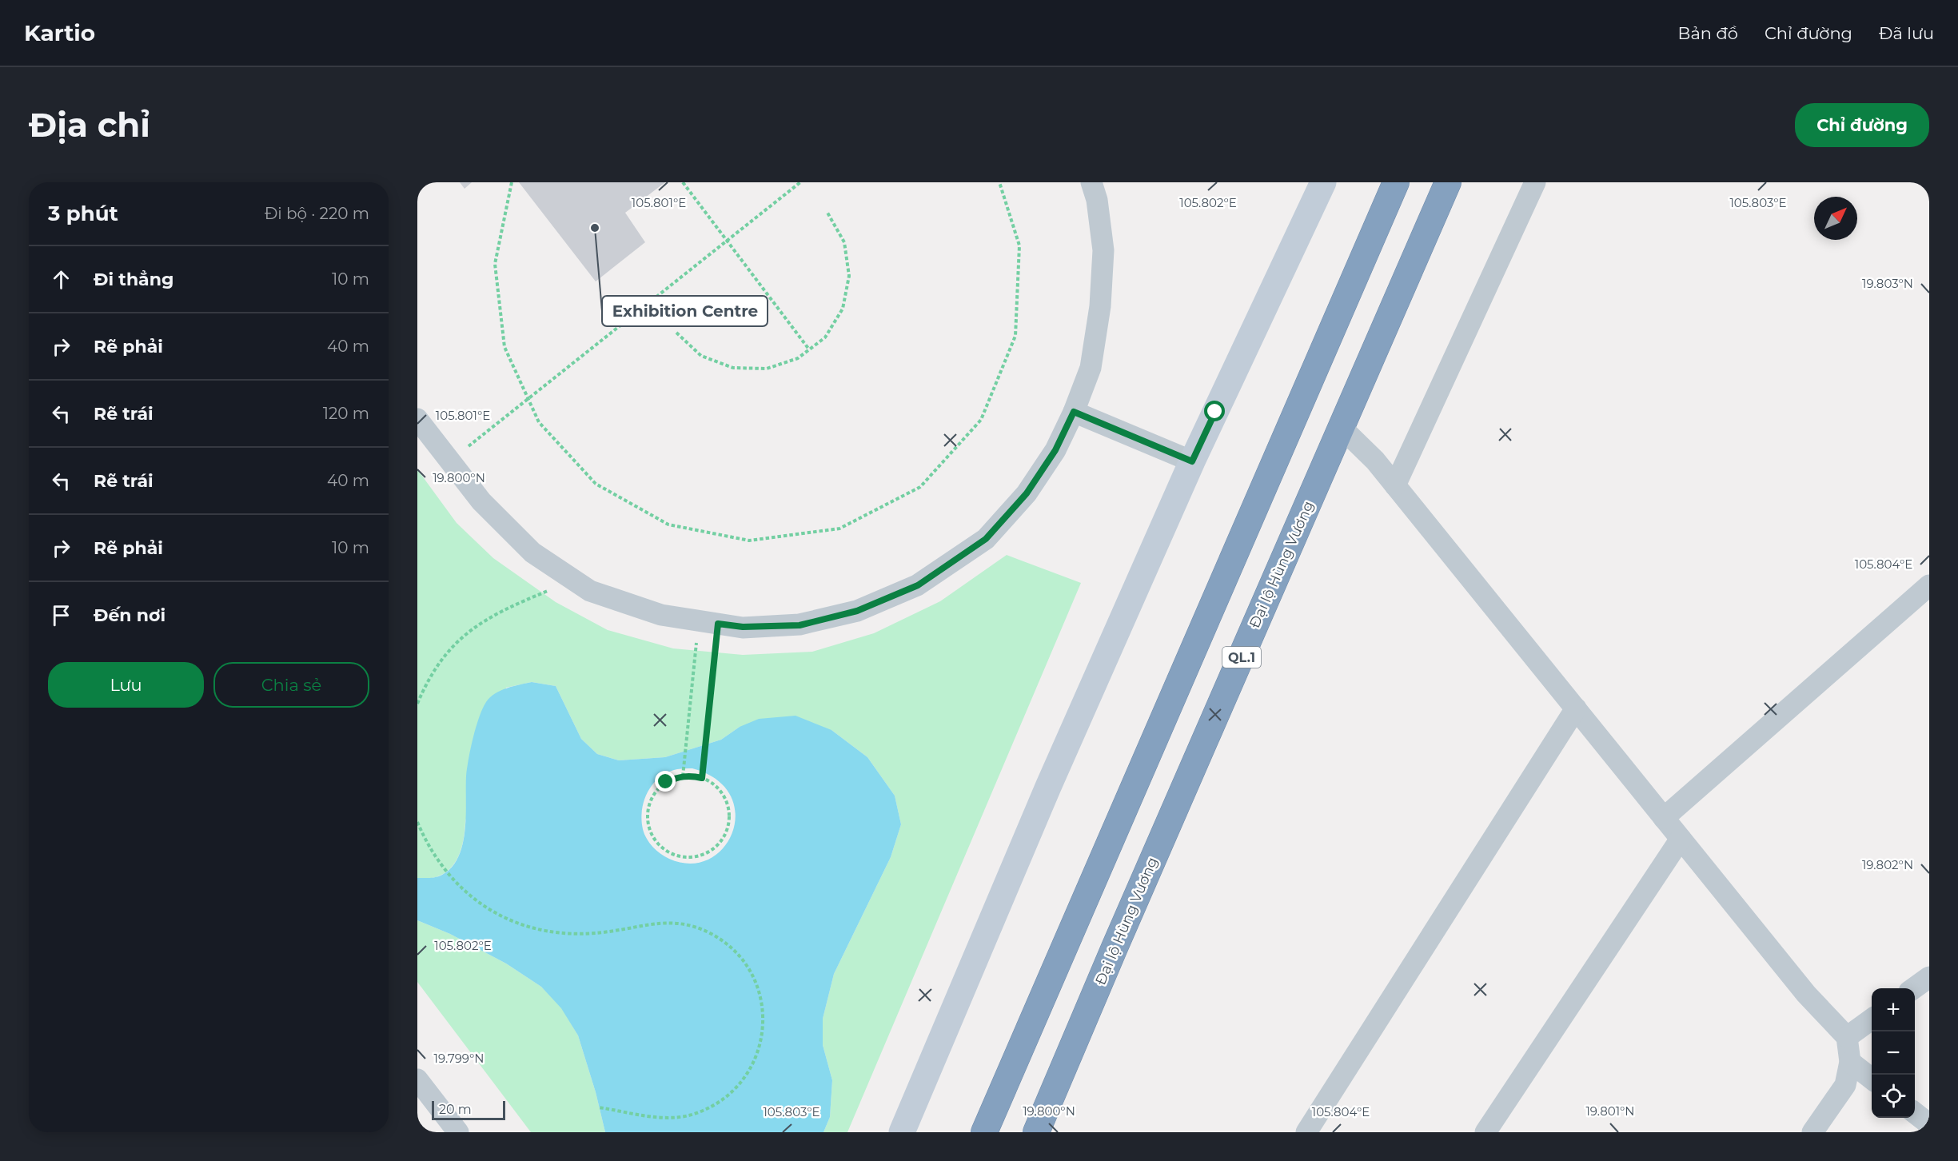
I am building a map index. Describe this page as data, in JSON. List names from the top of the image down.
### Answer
{
  "streets": {
    "highway": ["Đại lộ Hùng Vương", "QL.1"]
  },
  "places": ["Exhibition Centre"],
  "scale_bar": "20 m",
  "north": "top right",
  "page": {
    "header": "Kartio",
    "nav": ["Bản đồ", "Chỉ đường", "Đã lưu"],
    "buttons": [
      "Chỉ đường",
      ["Lưu", "Chia sẻ"]
    ],
    "title": "Địa chỉ",
    "heading": ["3 phút", "Đi bộ · 220 m"],
    "list": [
      ["Đi thẳng", "10 m"],
      ["Rẽ phải", "40 m"],
      ["Rẽ trái", "120 m"],
      ["Rẽ trái", "40 m"],
      ["Rẽ phải", "10 m"],
      "Đến nơi"
    ],
    "map_buttons": ["+", "−"],
    "scale": "20 m"
  },
  "coordinates": [
    "105.801°E",
    "105.802°E",
    "105.803°E",
    "19.803°N",
    "19.800°N",
    "105.804°E",
    "19.802°N",
    "19.799°N",
    "19.801°N"
  ]
}
